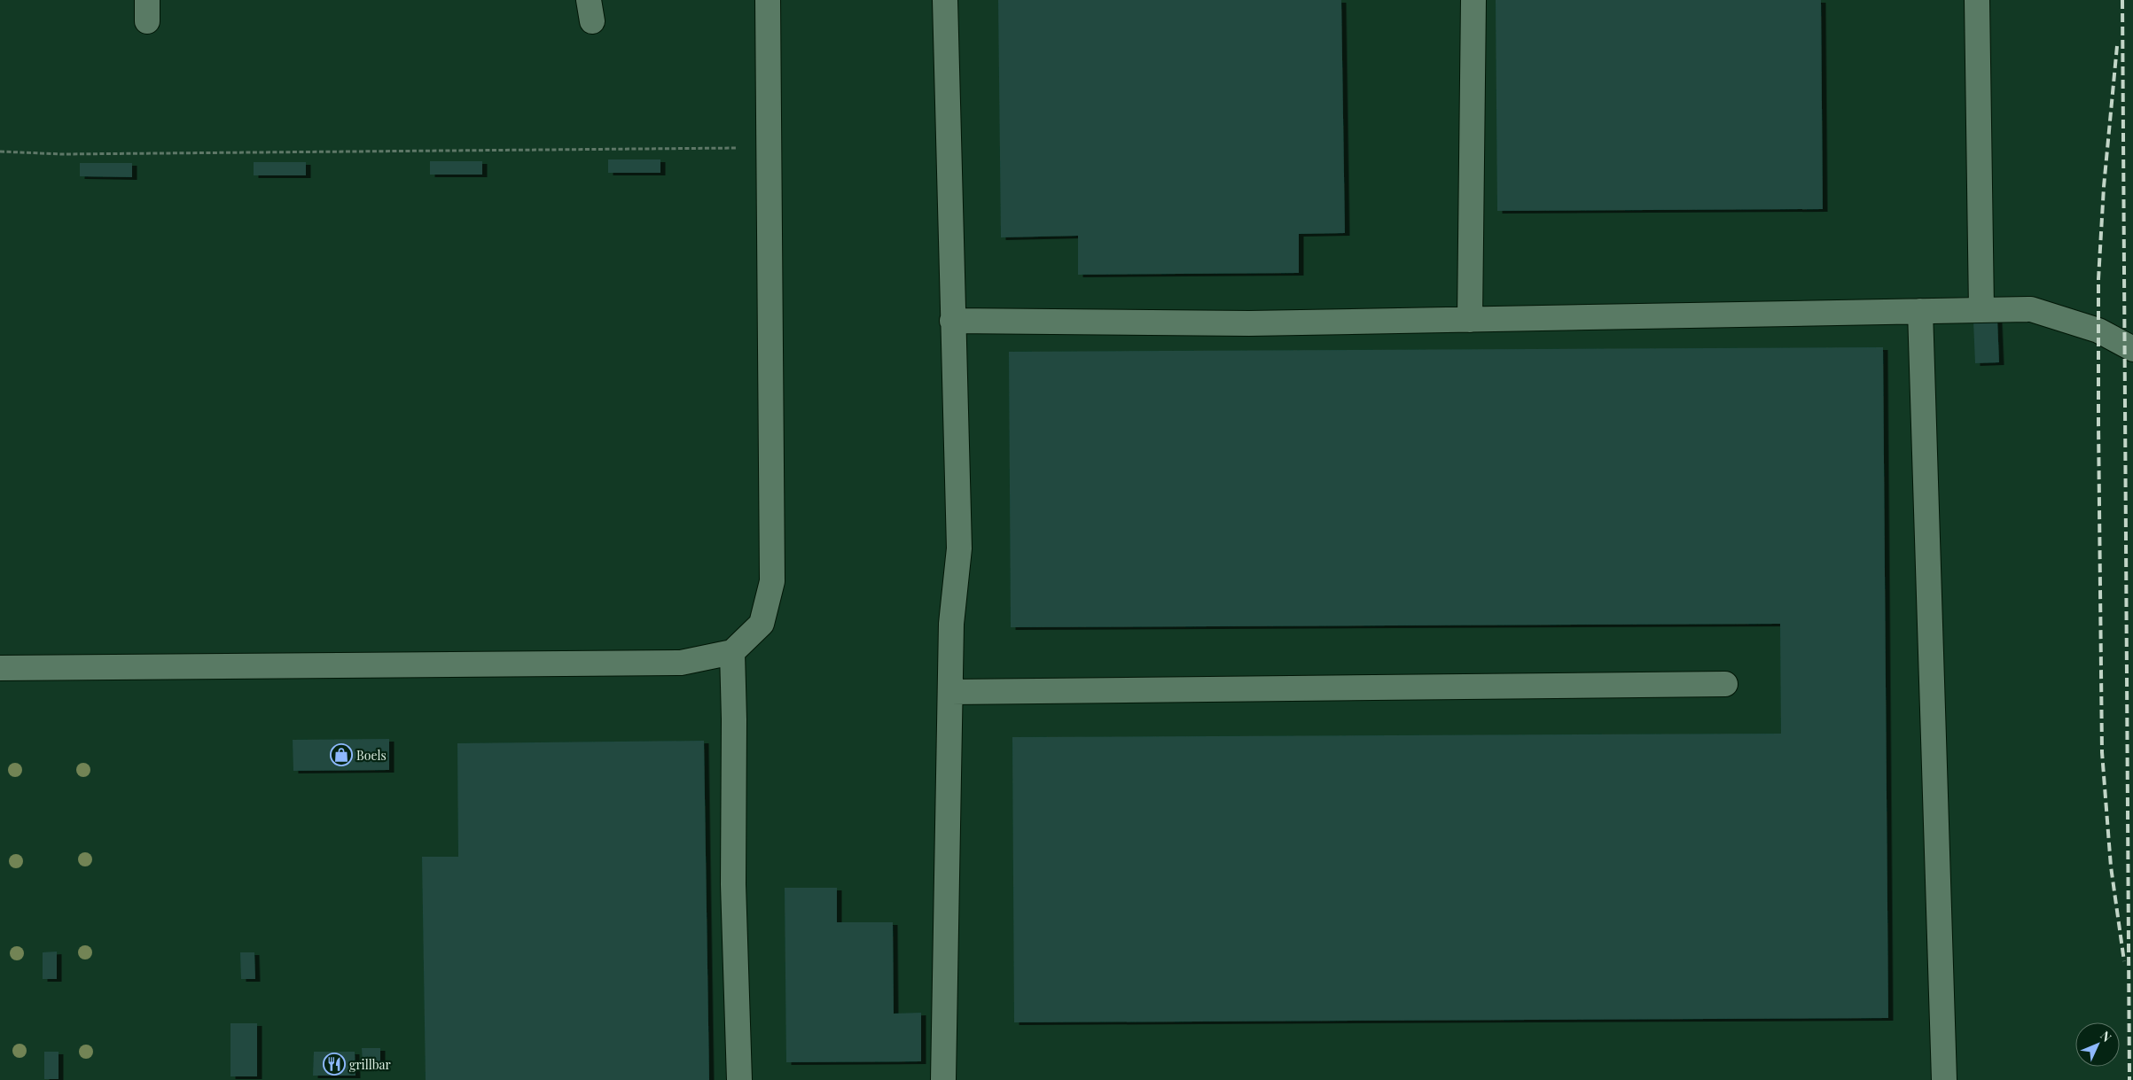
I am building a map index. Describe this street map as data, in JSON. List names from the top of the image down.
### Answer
{
  "places": {
    "shop": ["Boels"],
    "restaurant": ["grillbar"]
  },
  "north": "top right"
}
